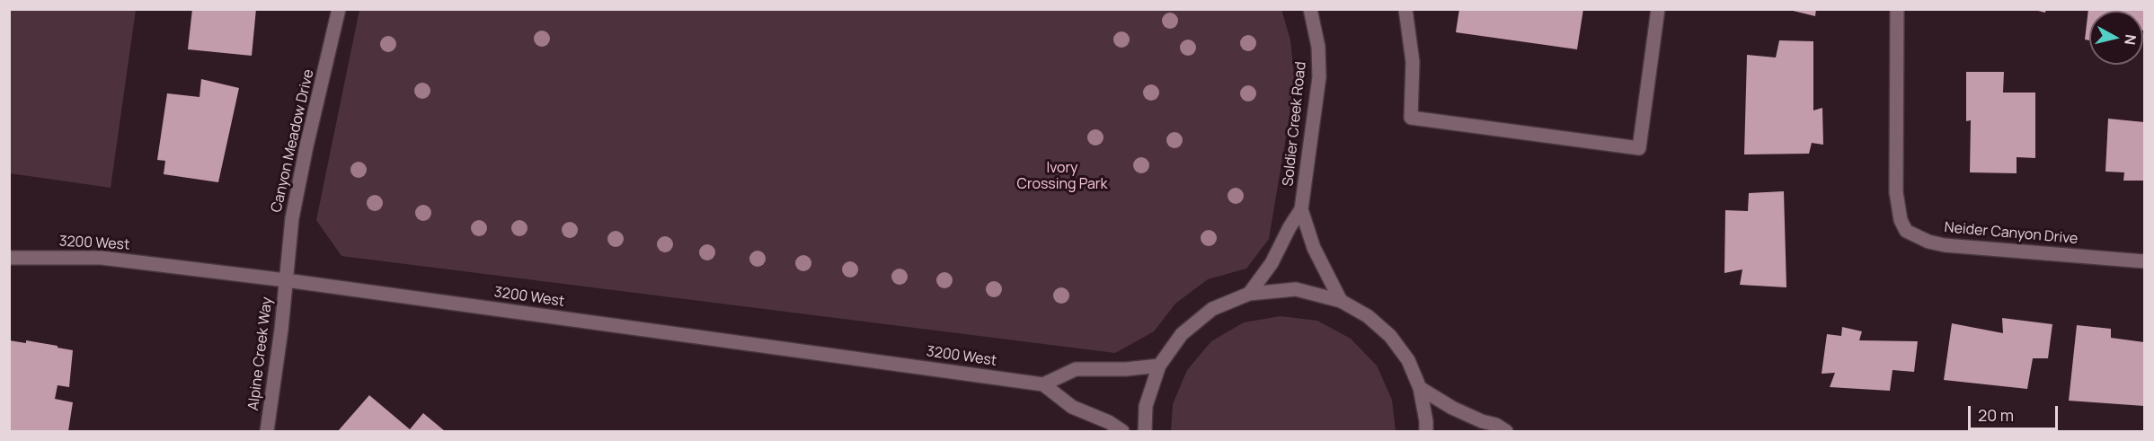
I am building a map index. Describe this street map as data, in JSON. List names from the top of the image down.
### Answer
{
  "streets": {
    "street": [
      "Soldier Creek Road",
      "Canyon Meadow Drive",
      "Neider Canyon Drive",
      "3200 West",
      "Alpine Creek Way"
    ]
  },
  "crossings": [
    ["Canyon Meadow Drive", "3200 West"],
    ["Canyon Meadow Drive", "Alpine Creek Way"],
    ["3200 West", "Alpine Creek Way"]
  ],
  "parks": ["Ivory Crossing Park"],
  "scale_bar": "20 m",
  "north": "right"
}
